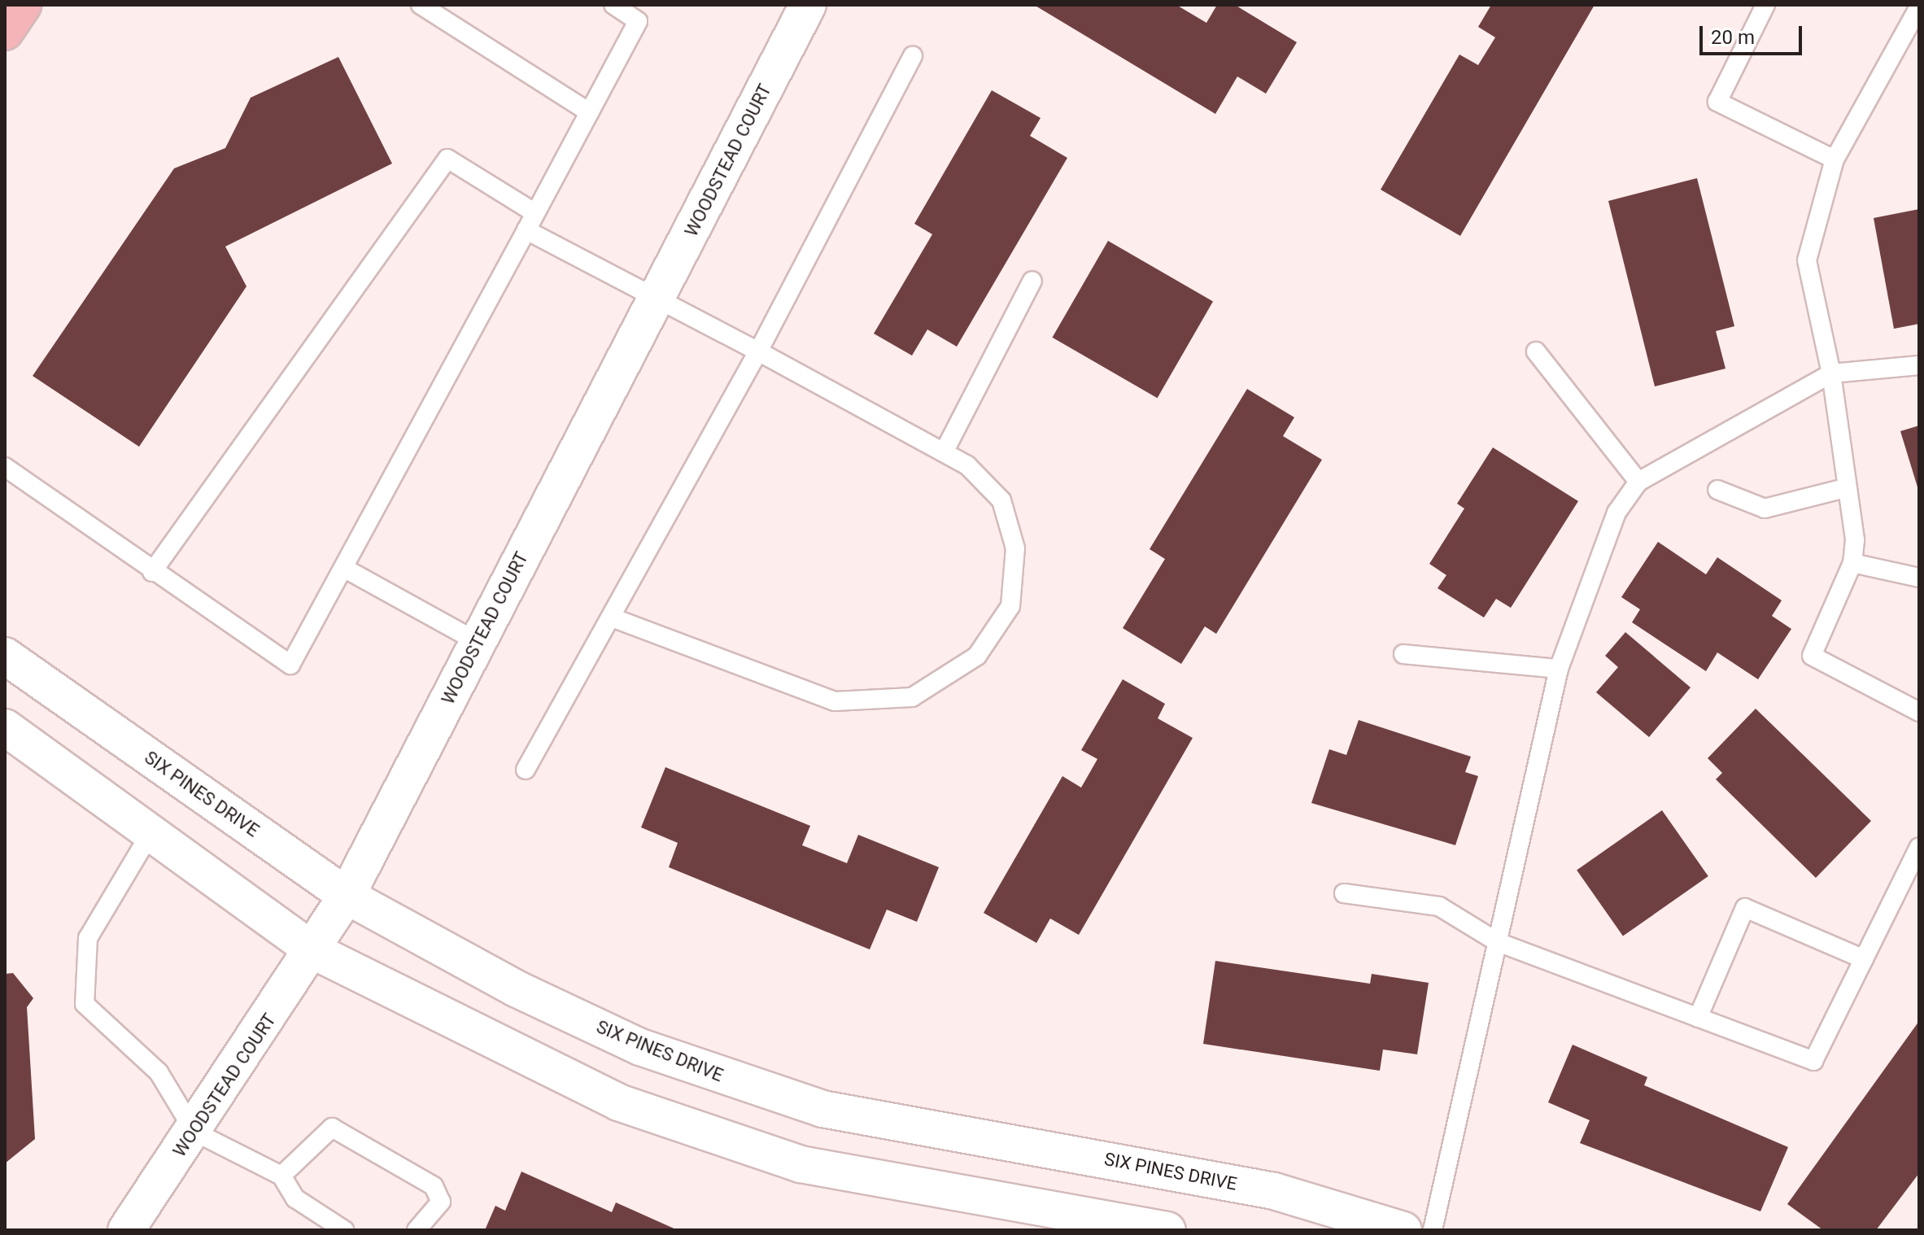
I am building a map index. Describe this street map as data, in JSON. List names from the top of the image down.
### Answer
{
  "streets": {
    "street": ["WOODSTEAD COURT", "SIX PINES DRIVE"]
  },
  "crossings": [
    ["WOODSTEAD COURT", "SIX PINES DRIVE"]
  ],
  "scale_bar": "20 m"
}
